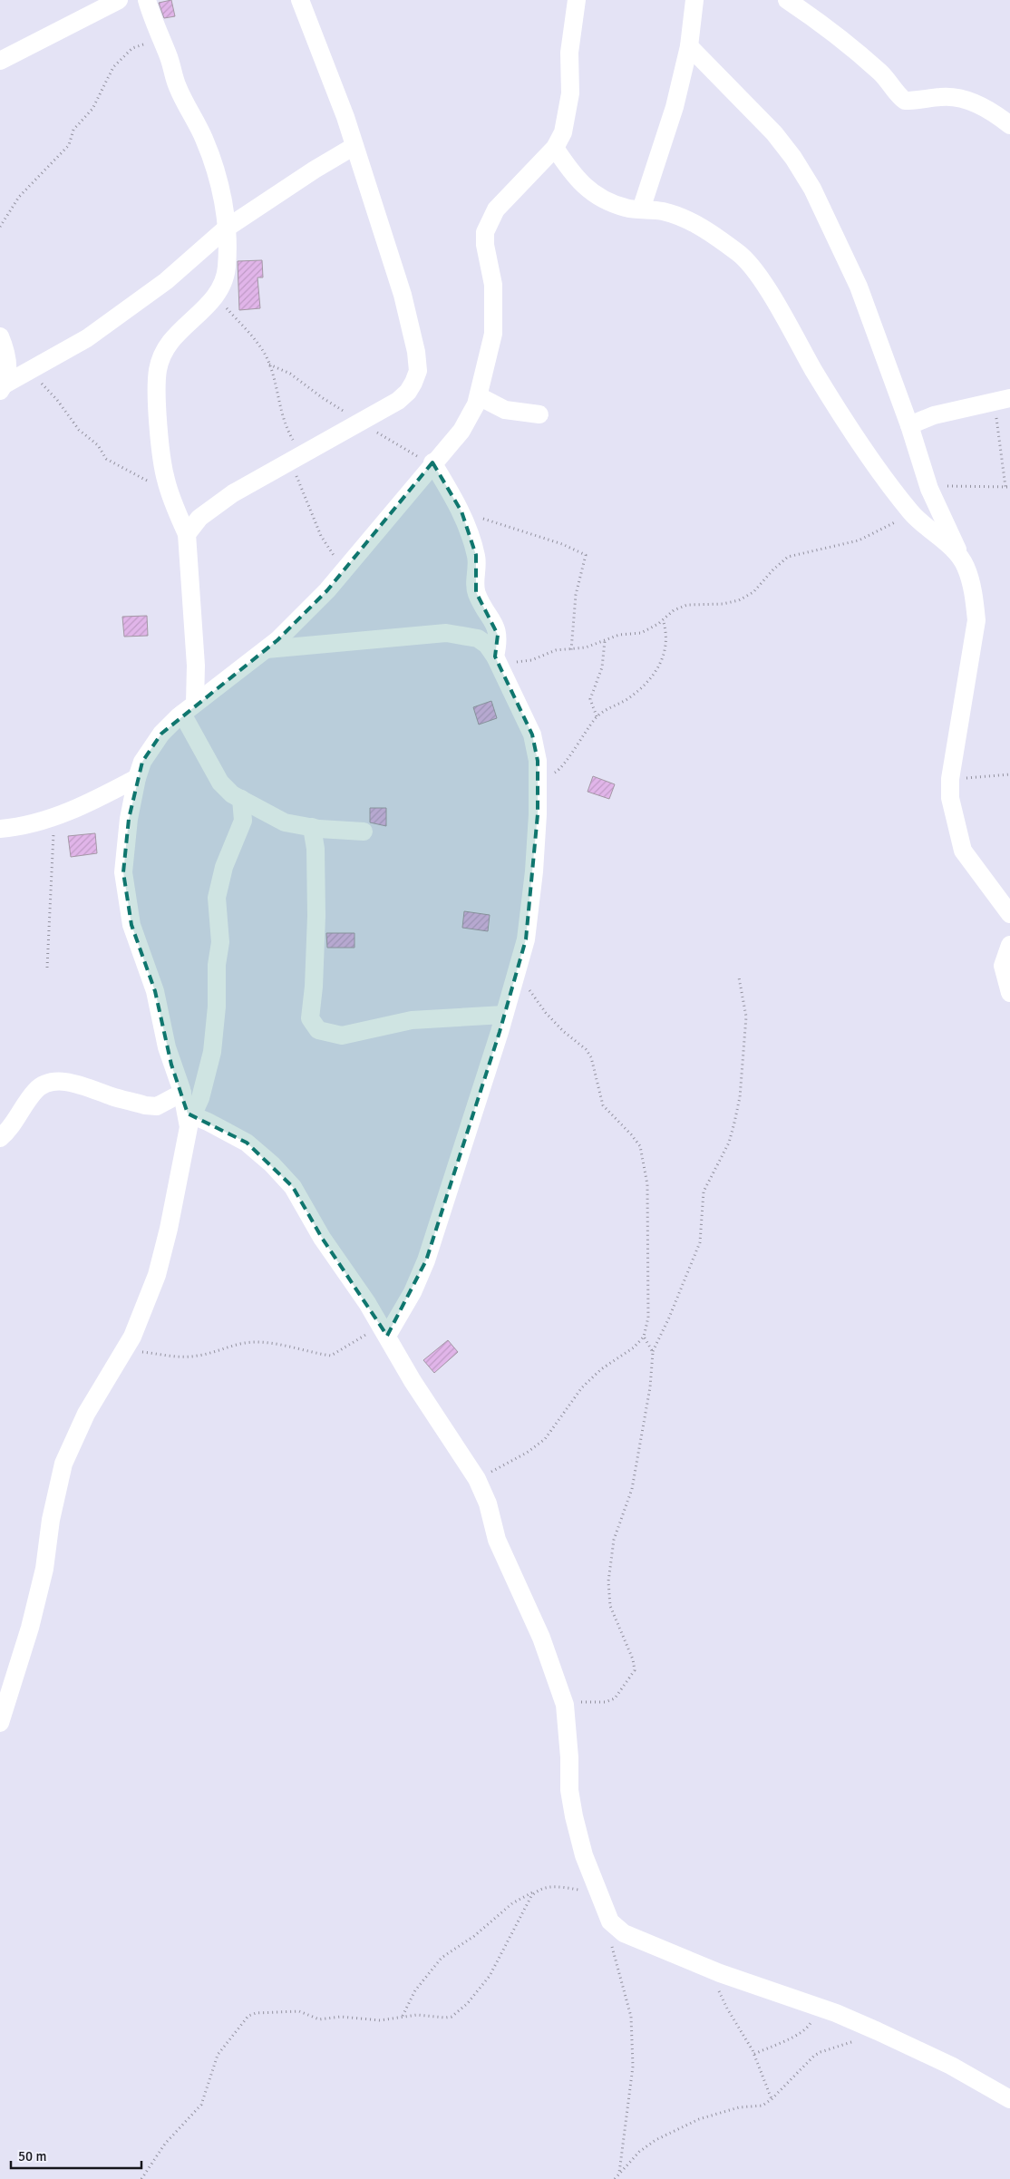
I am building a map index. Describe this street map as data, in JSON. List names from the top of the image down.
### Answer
{
  "scale_bar": "50 m"
}
